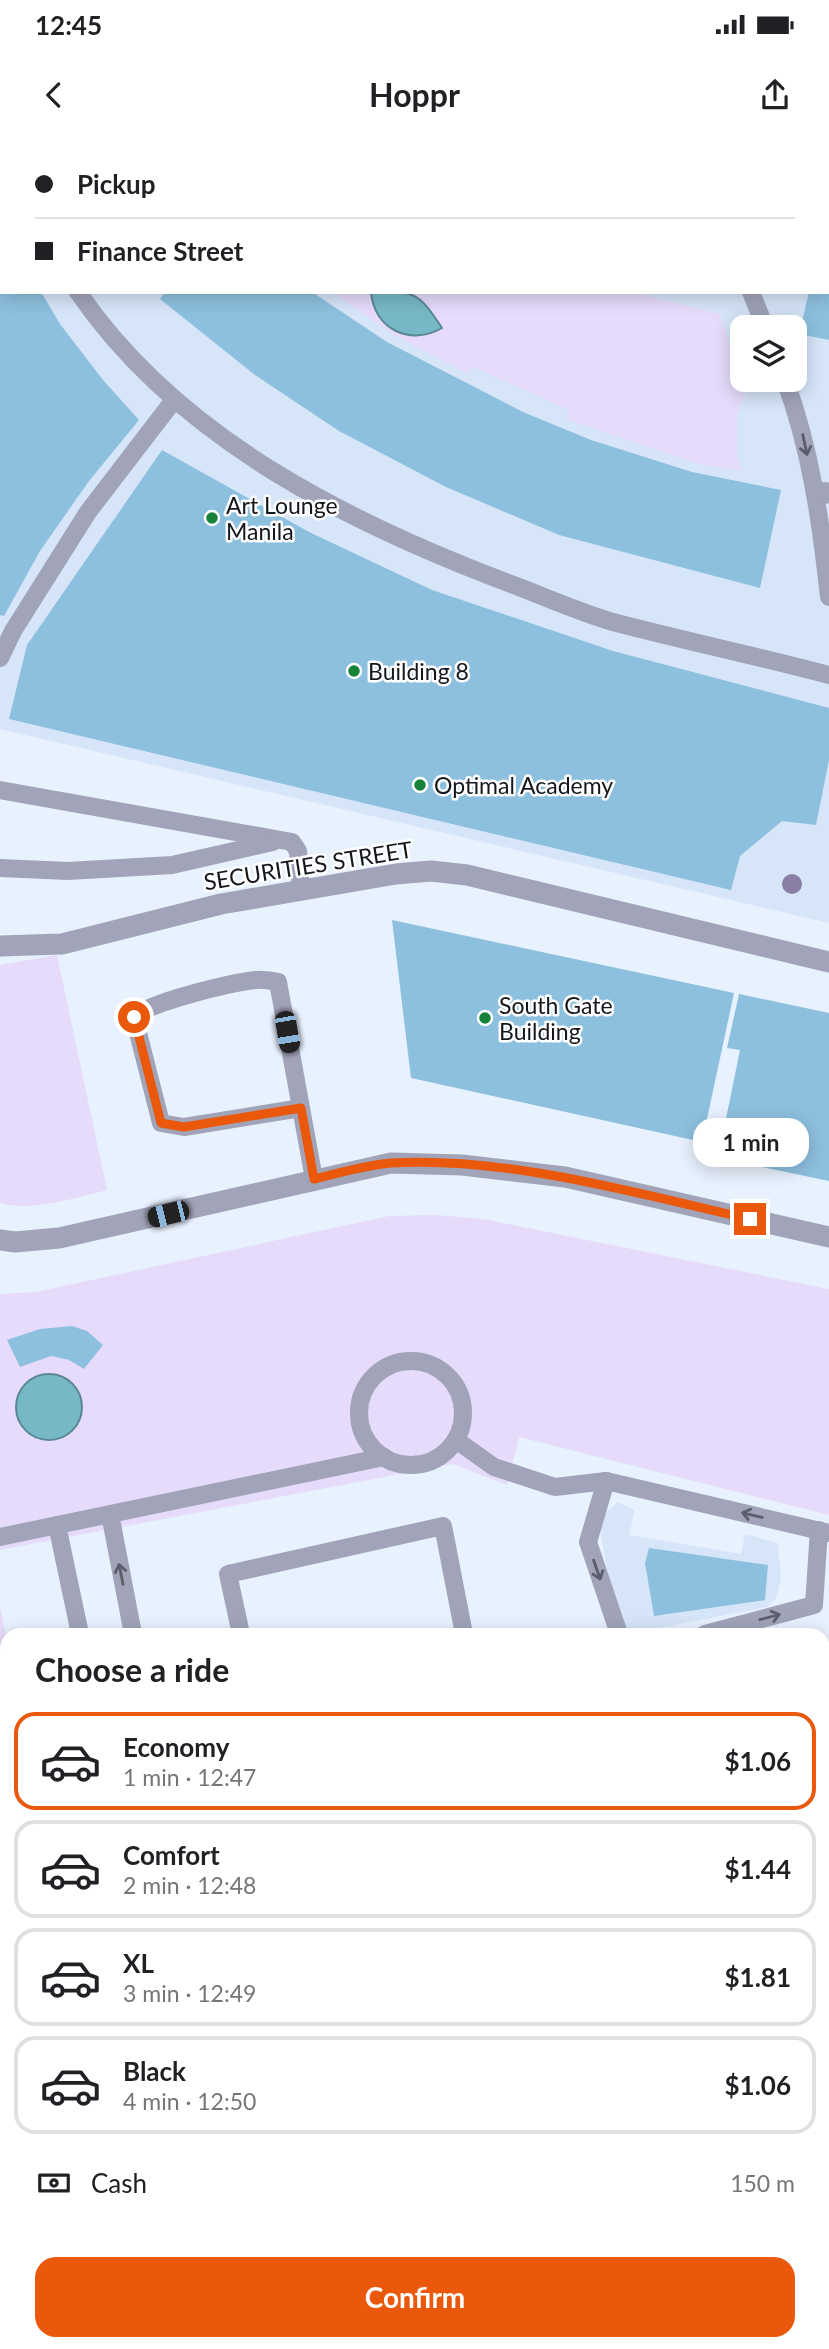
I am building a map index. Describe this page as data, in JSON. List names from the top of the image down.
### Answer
{
  "streets": {
    "street": ["SECURITIES STREET"]
  },
  "places": [
    "Art Lounge Manila",
    "Building 8",
    "Optimal Academy",
    "South Gate Building"
  ],
  "page": {
    "status": "12:45",
    "header": "Hoppr",
    "banner": ["Pickup", "Finance Street"],
    "bubble": "1 min",
    "heading": "Choose a ride",
    "list": [
      {
        "name": "Economy",
        "note": "1 min · 12:47",
        "value": "$1.06"
      },
      {
        "name": "Comfort",
        "note": "2 min · 12:48",
        "value": "$1.44"
      },
      {
        "name": "XL",
        "note": "3 min · 12:49",
        "value": "$1.81"
      },
      {
        "name": "Black",
        "note": "4 min · 12:50",
        "value": "$1.06"
      }
    ],
    "pay": ["Cash", "150 m"],
    "buttons": "Confirm"
  }
}
